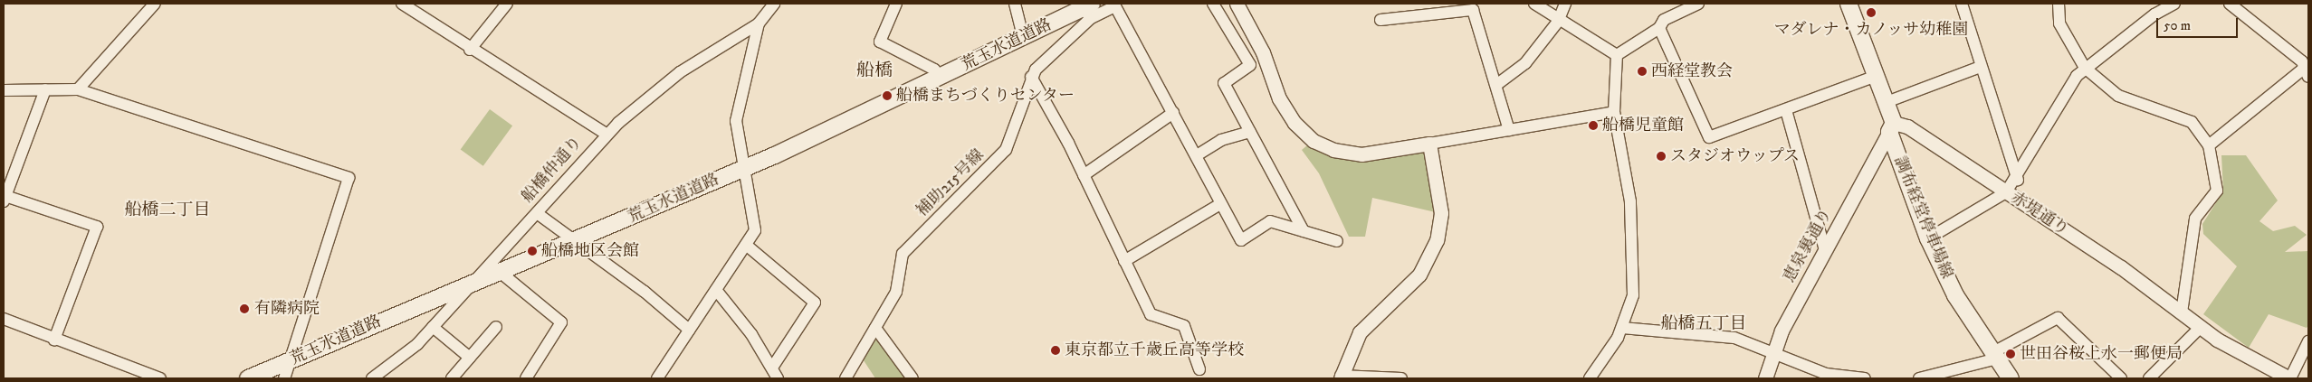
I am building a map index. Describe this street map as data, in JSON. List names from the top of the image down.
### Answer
{
  "streets": {
    "main road": ["荒玉水道道路", "調布経堂停車場線"],
    "street": [
      "船橋仲通り",
      "補助215号線",
      "赤堤通り",
      "恵泉裏通り"
    ]
  },
  "crossings": [
    ["荒玉水道道路", "船橋仲通り"],
    ["荒玉水道道路", "補助215号線"],
    ["赤堤通り", "調布経堂停車場線"],
    ["赤堤通り", "恵泉裏通り"],
    ["調布経堂停車場線", "恵泉裏通り"]
  ],
  "districts": ["船橋", "船橋二丁目", "船橋五丁目"],
  "places": [
    "マダレナ・カノッサ幼稚園",
    "西経堂教会",
    "船橋まちづくりセンター",
    "船橋児童館",
    "スタジオウップス",
    "船橋地区会館",
    "有隣病院",
    "東京都立千歳丘高等学校",
    "世田谷桜上水一郵便局"
  ],
  "scale_bar": "50 m"
}
